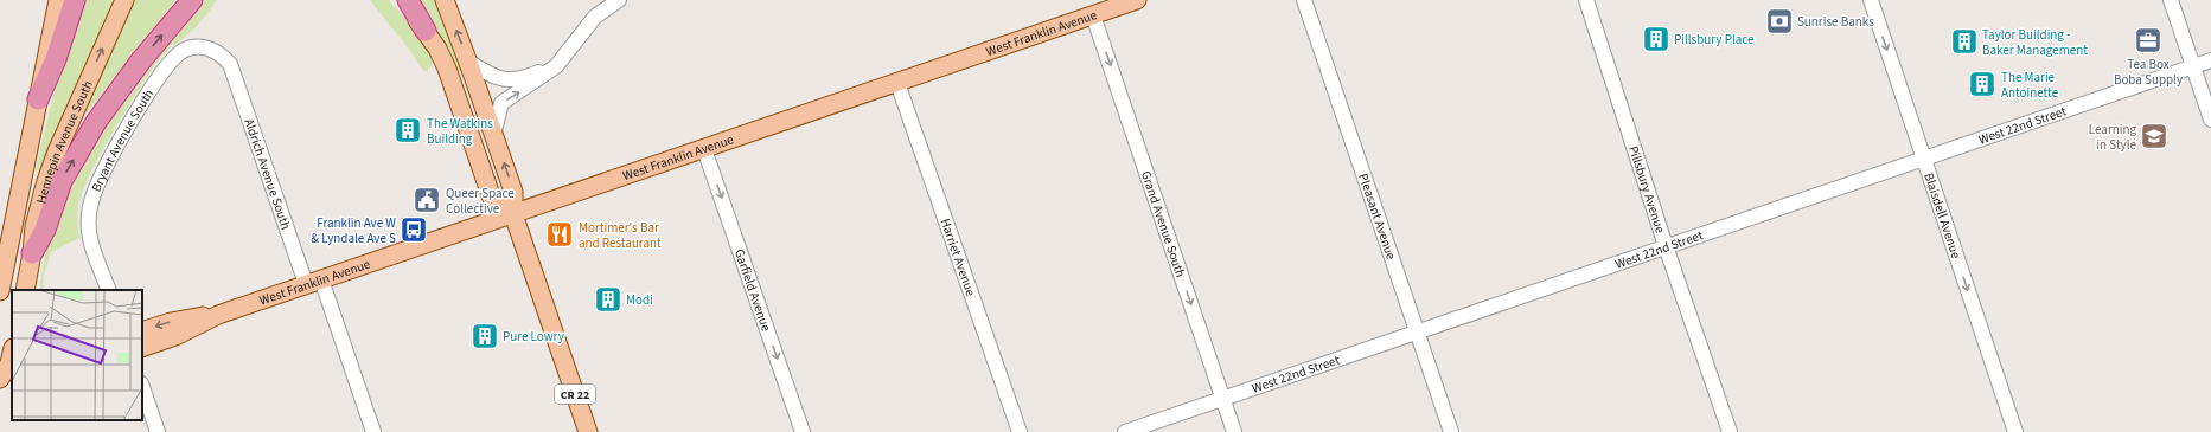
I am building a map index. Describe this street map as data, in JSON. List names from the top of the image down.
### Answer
{
  "streets": {
    "main road": ["West Franklin Avenue", "Hennepin Avenue South", "CR 22"],
    "street": [
      "West 22nd Street",
      "Bryant Avenue South",
      "Aldrich Avenue South",
      "Pillsbury Avenue",
      "Pleasant Avenue",
      "Blaisdell Avenue",
      "Grand Avenue South",
      "Harriet Avenue",
      "Garfield Avenue"
    ]
  },
  "crossings": [
    ["West Franklin Avenue", "Aldrich Avenue South"],
    ["West Franklin Avenue", "Grand Avenue South"],
    ["West Franklin Avenue", "Harriet Avenue"],
    ["West Franklin Avenue", "Garfield Avenue"],
    ["West Franklin Avenue", "CR 22"],
    ["West 22nd Street", "Pillsbury Avenue"],
    ["West 22nd Street", "Pleasant Avenue"],
    ["West 22nd Street", "Blaisdell Avenue"],
    ["West 22nd Street", "Grand Avenue South"],
    ["Bryant Avenue South", "Aldrich Avenue South"]
  ],
  "one_way": ["Blaisdell Avenue", "Grand Avenue South", "Garfield Avenue"],
  "places": {
    "bank": ["Sunrise Banks"],
    "building": [
      "Pillsbury Place",
      "Taylor Building - Baker Management",
      "The Marie Antoinette",
      "The Watkins Building",
      "Modi",
      "Pure Lowry"
    ],
    "office": ["Tea Box Boba Supply"],
    "school or university": ["Learning in Style"],
    "public building": ["Queer Space Collective"],
    "bus stop": ["Franklin Ave W & Lyndale Ave S"],
    "restaurant": ["Mortimer's Bar and Restaurant"]
  }
}
